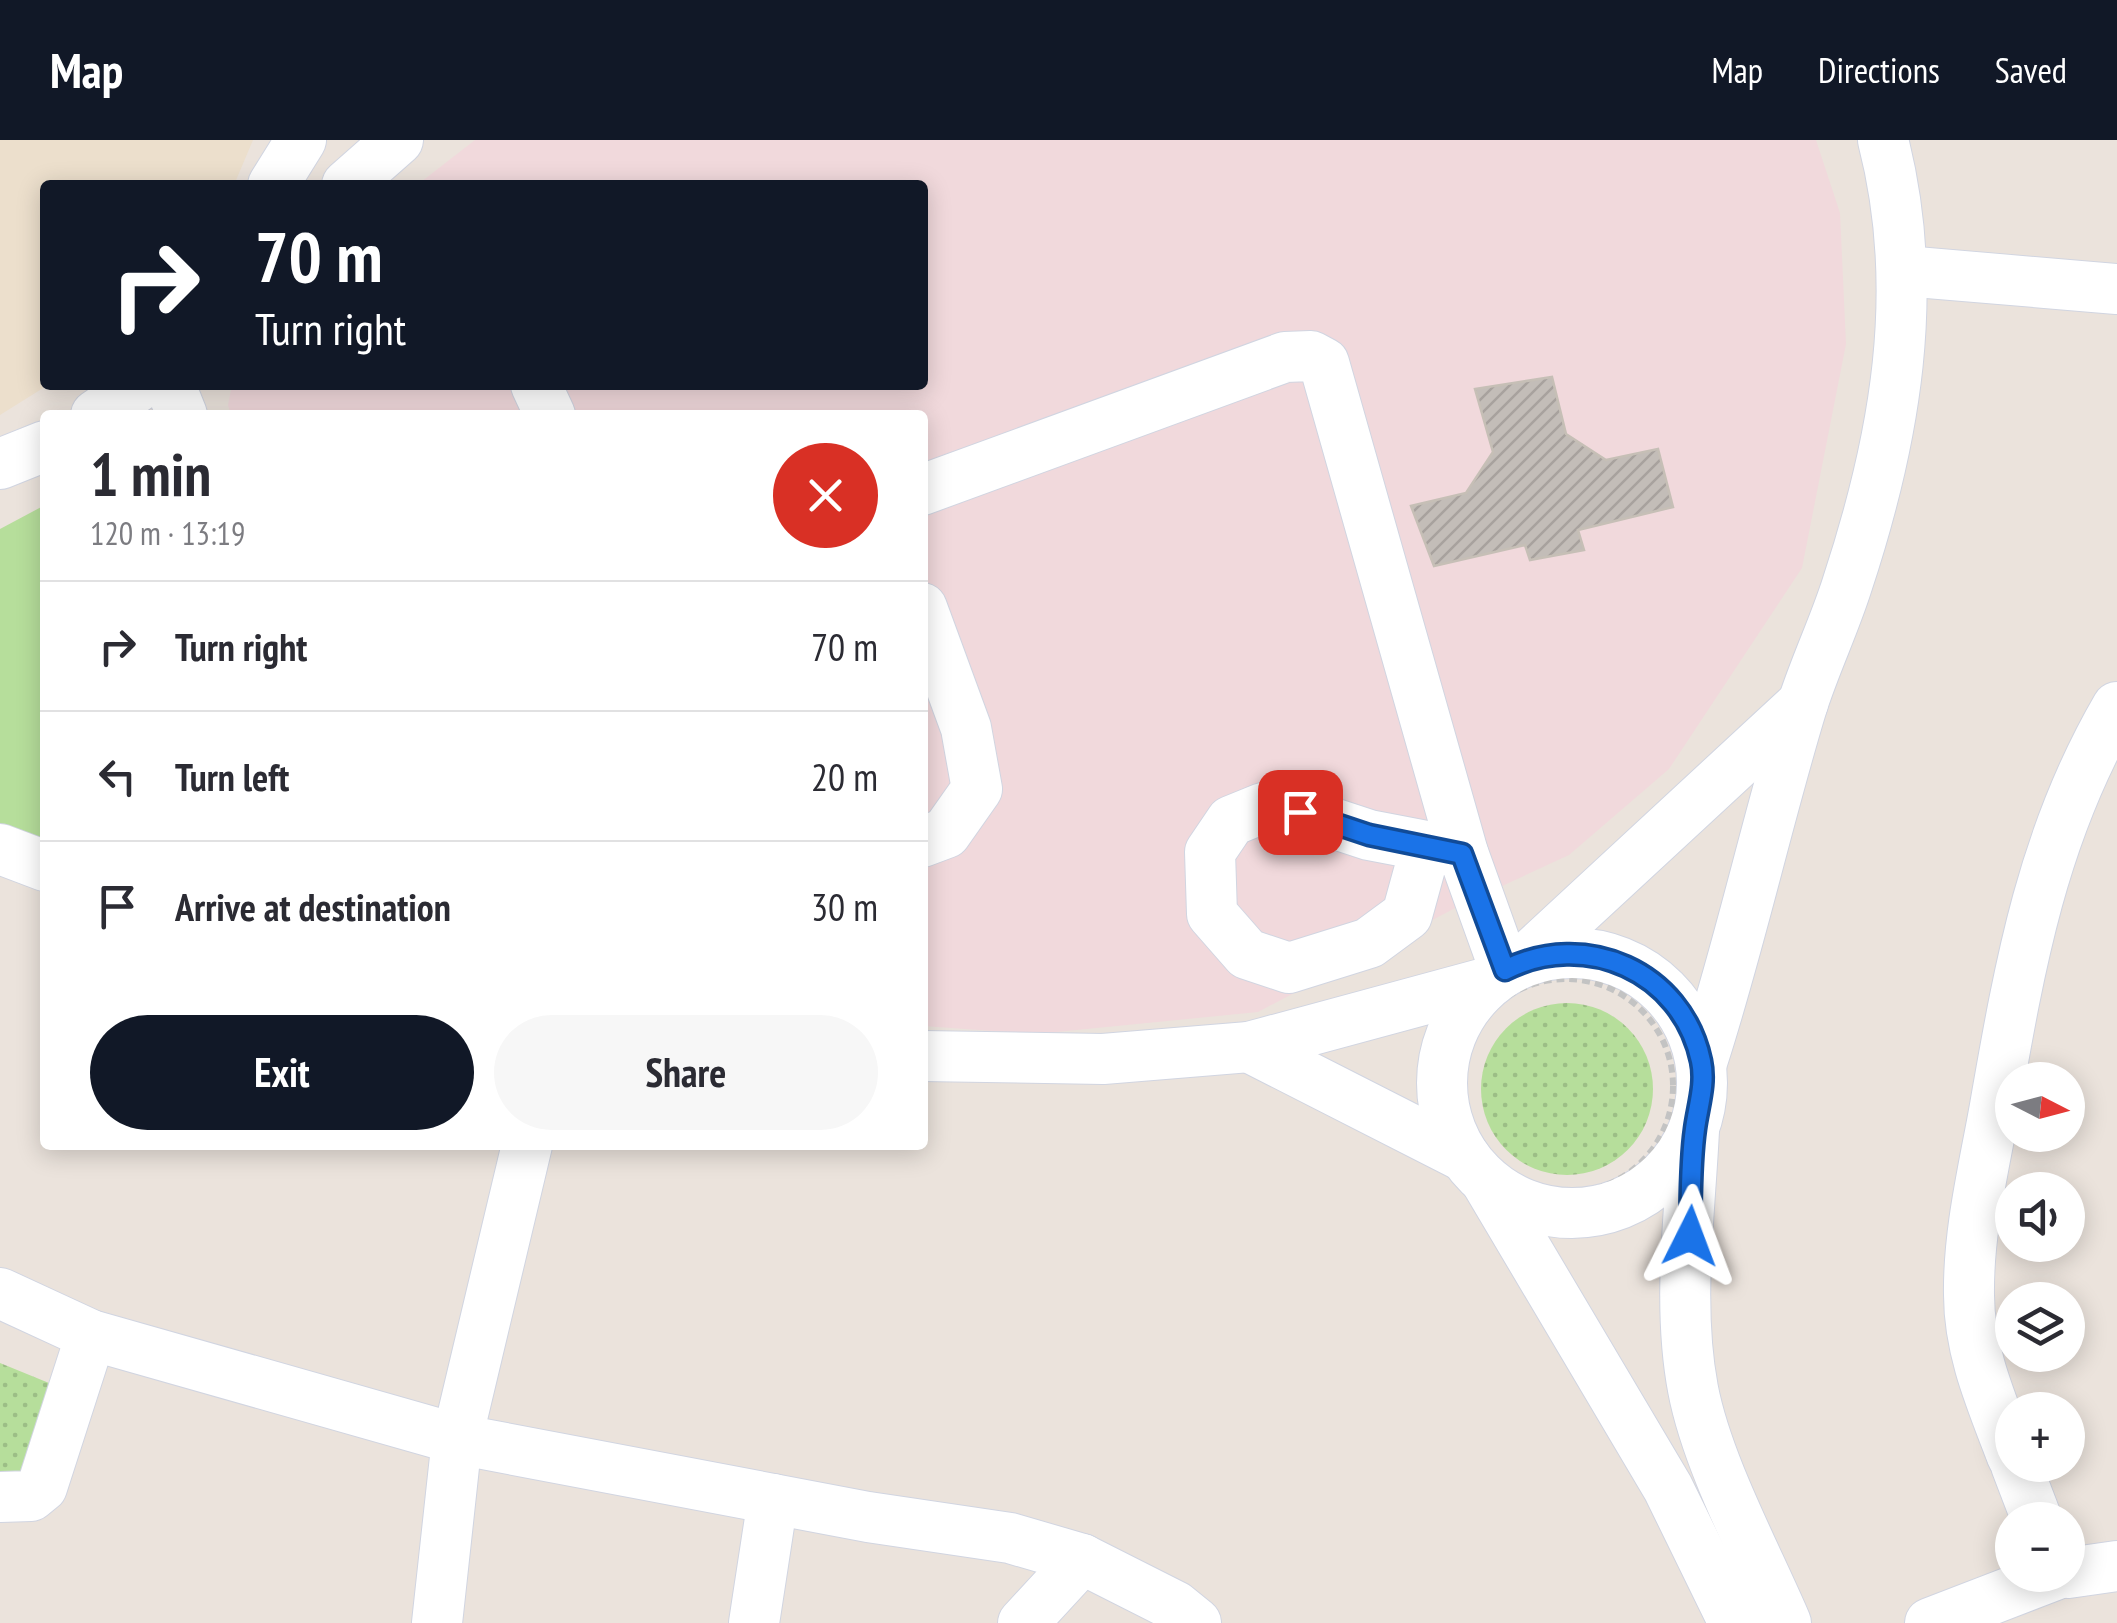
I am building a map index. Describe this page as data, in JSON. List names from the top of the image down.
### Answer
{
  "north": "right",
  "page": {
    "header": "Map",
    "nav": ["Map", "Directions", "Saved"],
    "turn": ["70 m", "Turn right"],
    "heading": ["1 min", "120 m · 13:19"],
    "list": [
      {
        "name": "Turn right",
        "value": "70 m"
      },
      {
        "name": "Turn left",
        "value": "20 m"
      },
      {
        "name": "Arrive at destination",
        "value": "30 m"
      }
    ],
    "buttons": ["Exit", "Share"],
    "map_buttons": ["+", "−"]
  }
}
